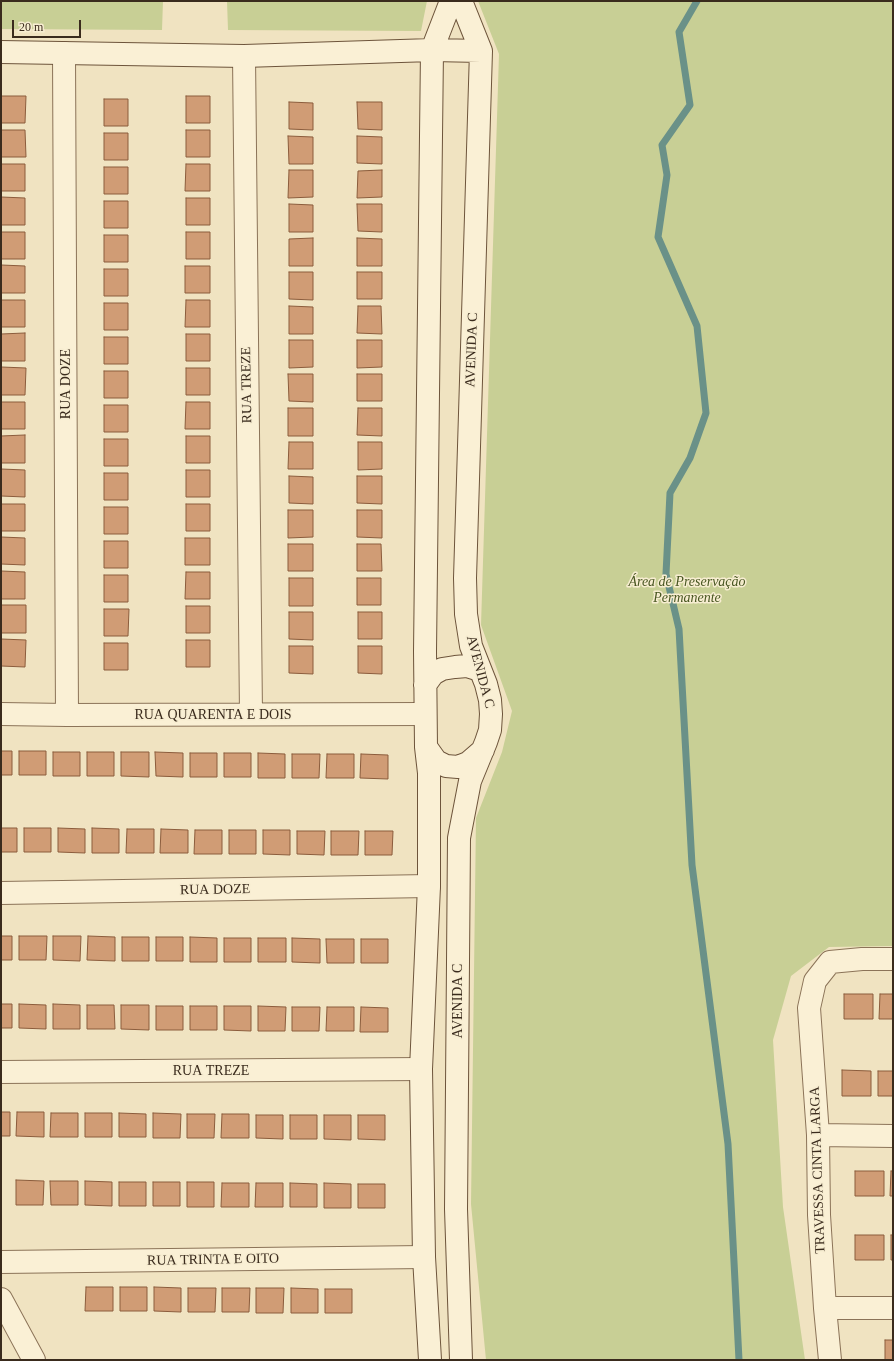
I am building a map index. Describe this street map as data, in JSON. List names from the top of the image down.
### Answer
{
  "streets": {
    "street": [
      "AVENIDA C",
      "RUA DOZE",
      "RUA TREZE",
      "RUA QUARENTA E DOIS",
      "TRAVESSA CINTA LARGA",
      "RUA TRINTA E OITO"
    ]
  },
  "crossings": [
    ["AVENIDA C", "RUA QUARENTA E DOIS"],
    ["RUA DOZE", "RUA QUARENTA E DOIS"],
    ["RUA TREZE", "RUA QUARENTA E DOIS"]
  ],
  "parks": ["Área de Preservação Permanente"],
  "scale_bar": "20 m"
}
